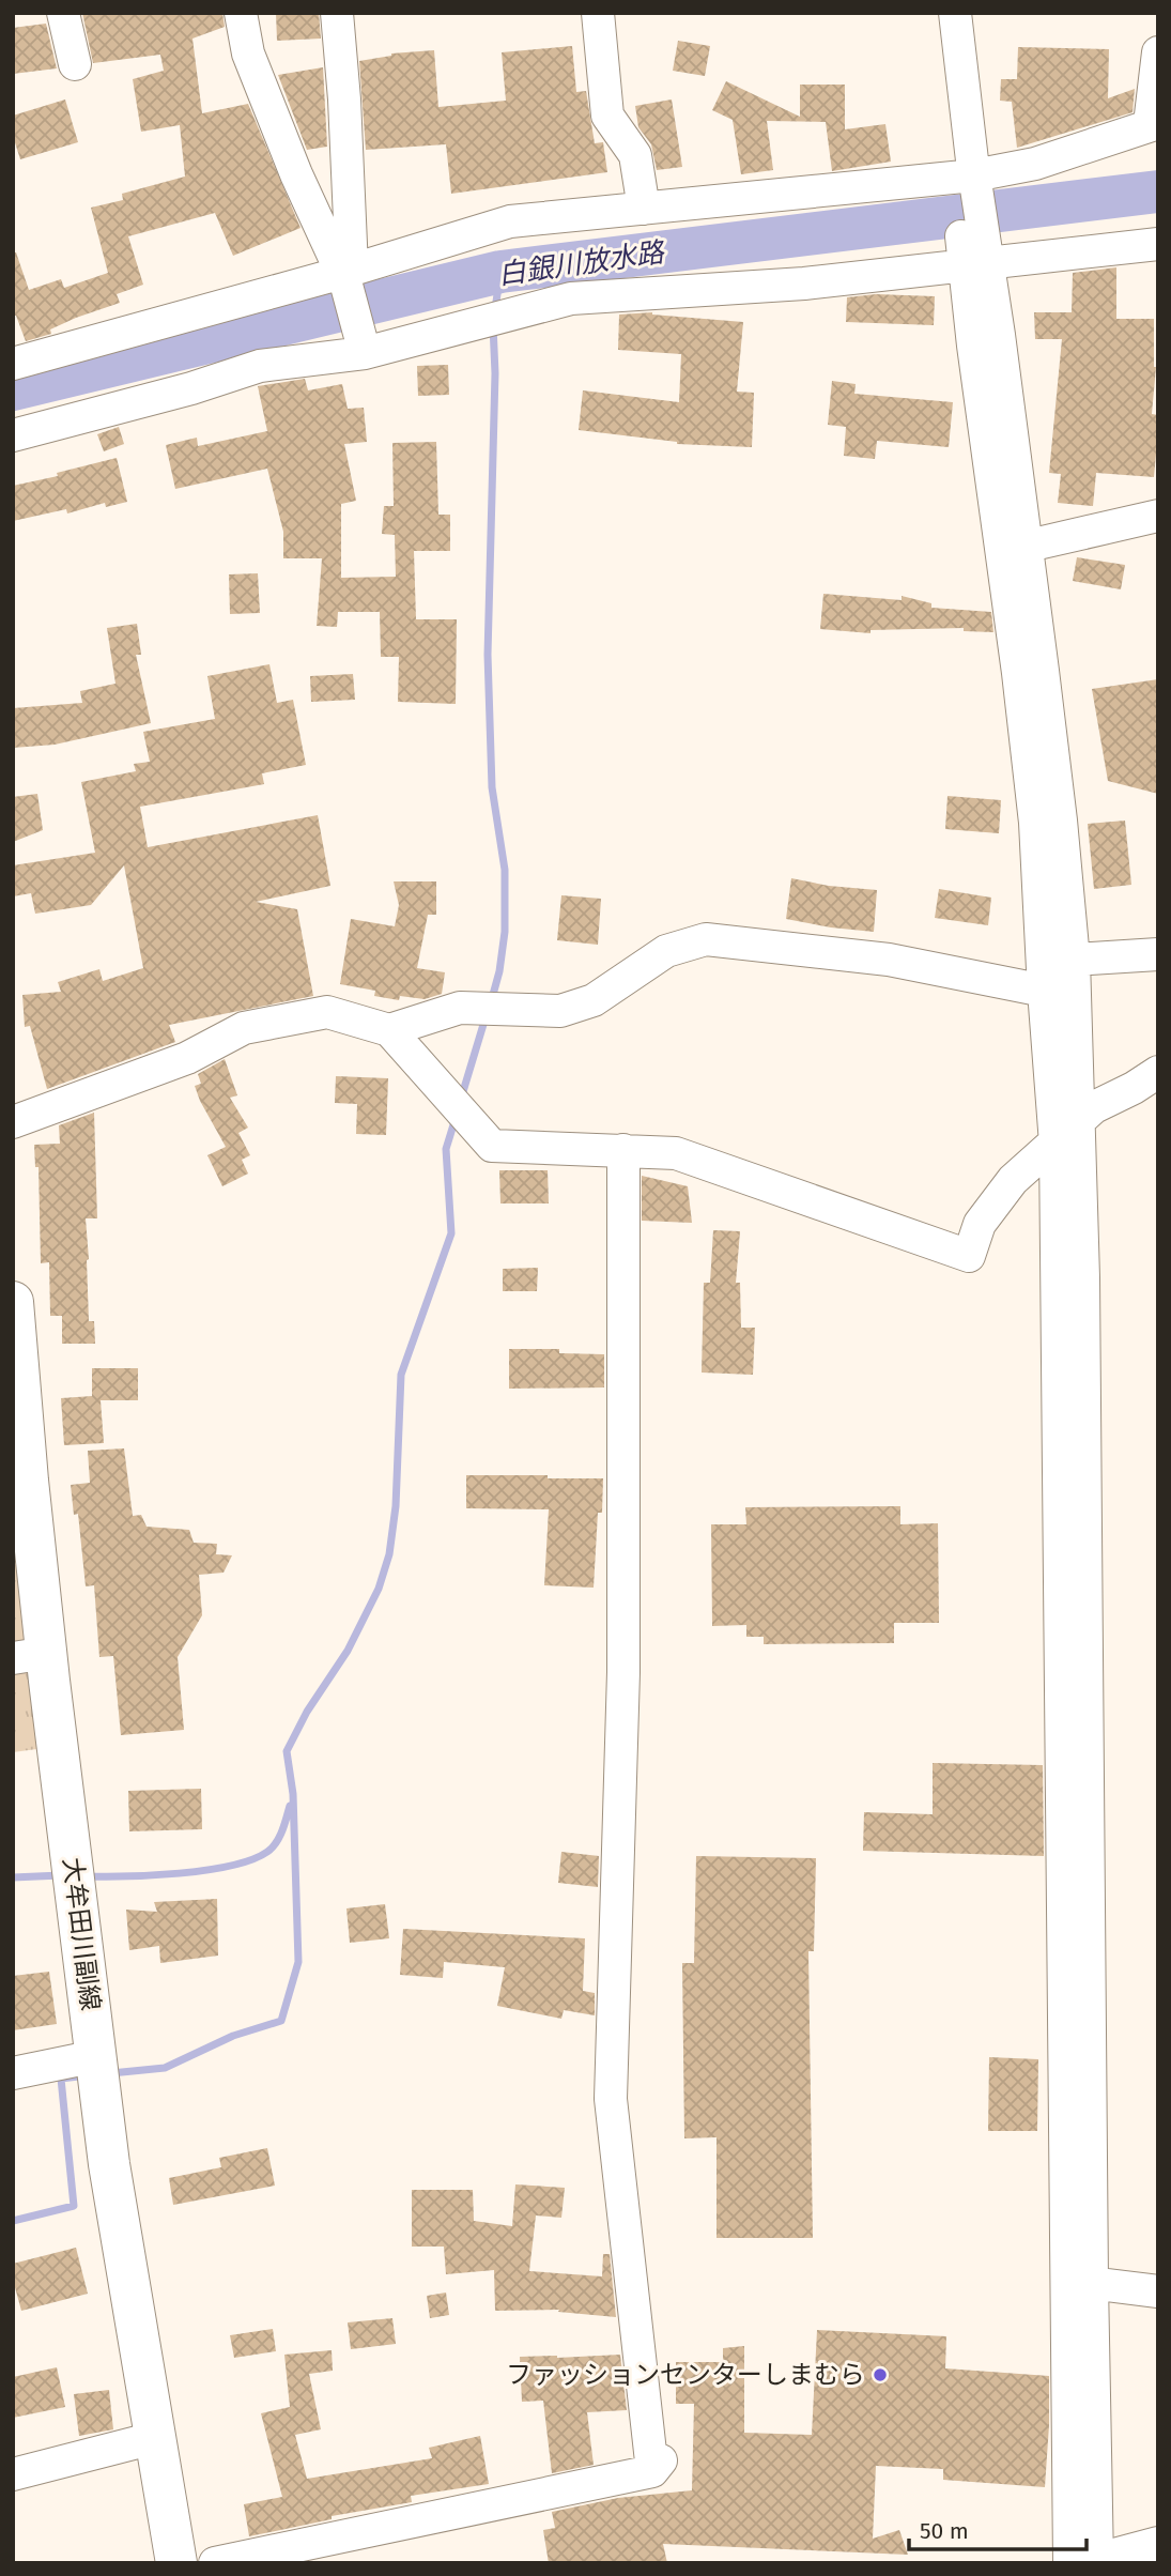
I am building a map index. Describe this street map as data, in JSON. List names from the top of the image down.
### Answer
{
  "streets": {
    "main road": ["大牟田川副線"]
  },
  "water": ["白銀川放水路"],
  "places": ["ファッションセンターしまむら"],
  "scale_bar": "50 m"
}
